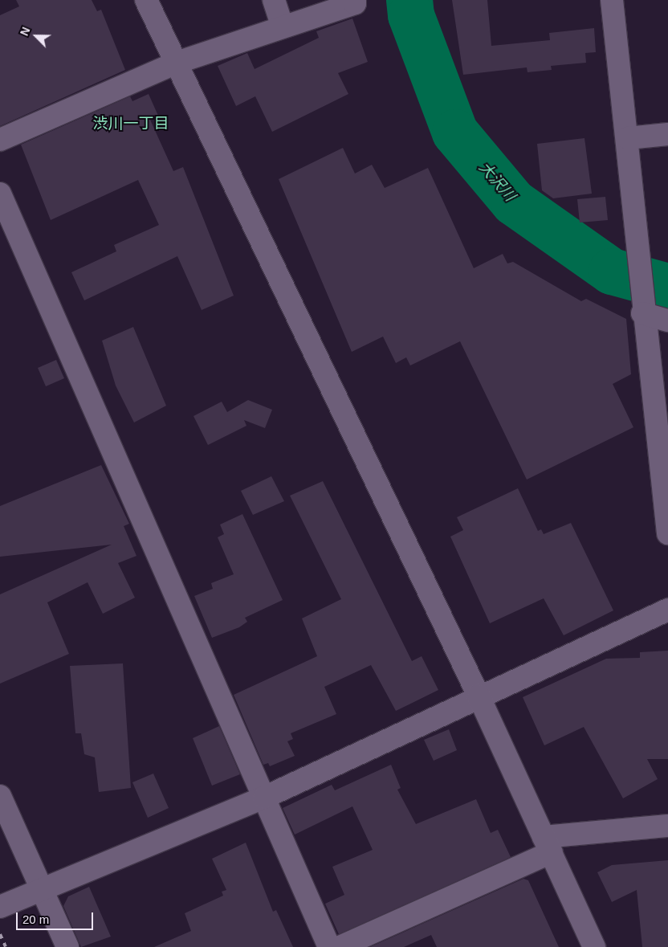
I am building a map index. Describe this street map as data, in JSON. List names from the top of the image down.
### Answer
{
  "districts": ["渋川一丁目"],
  "water": ["大沢川"],
  "scale_bar": "20 m",
  "north": "top left"
}
